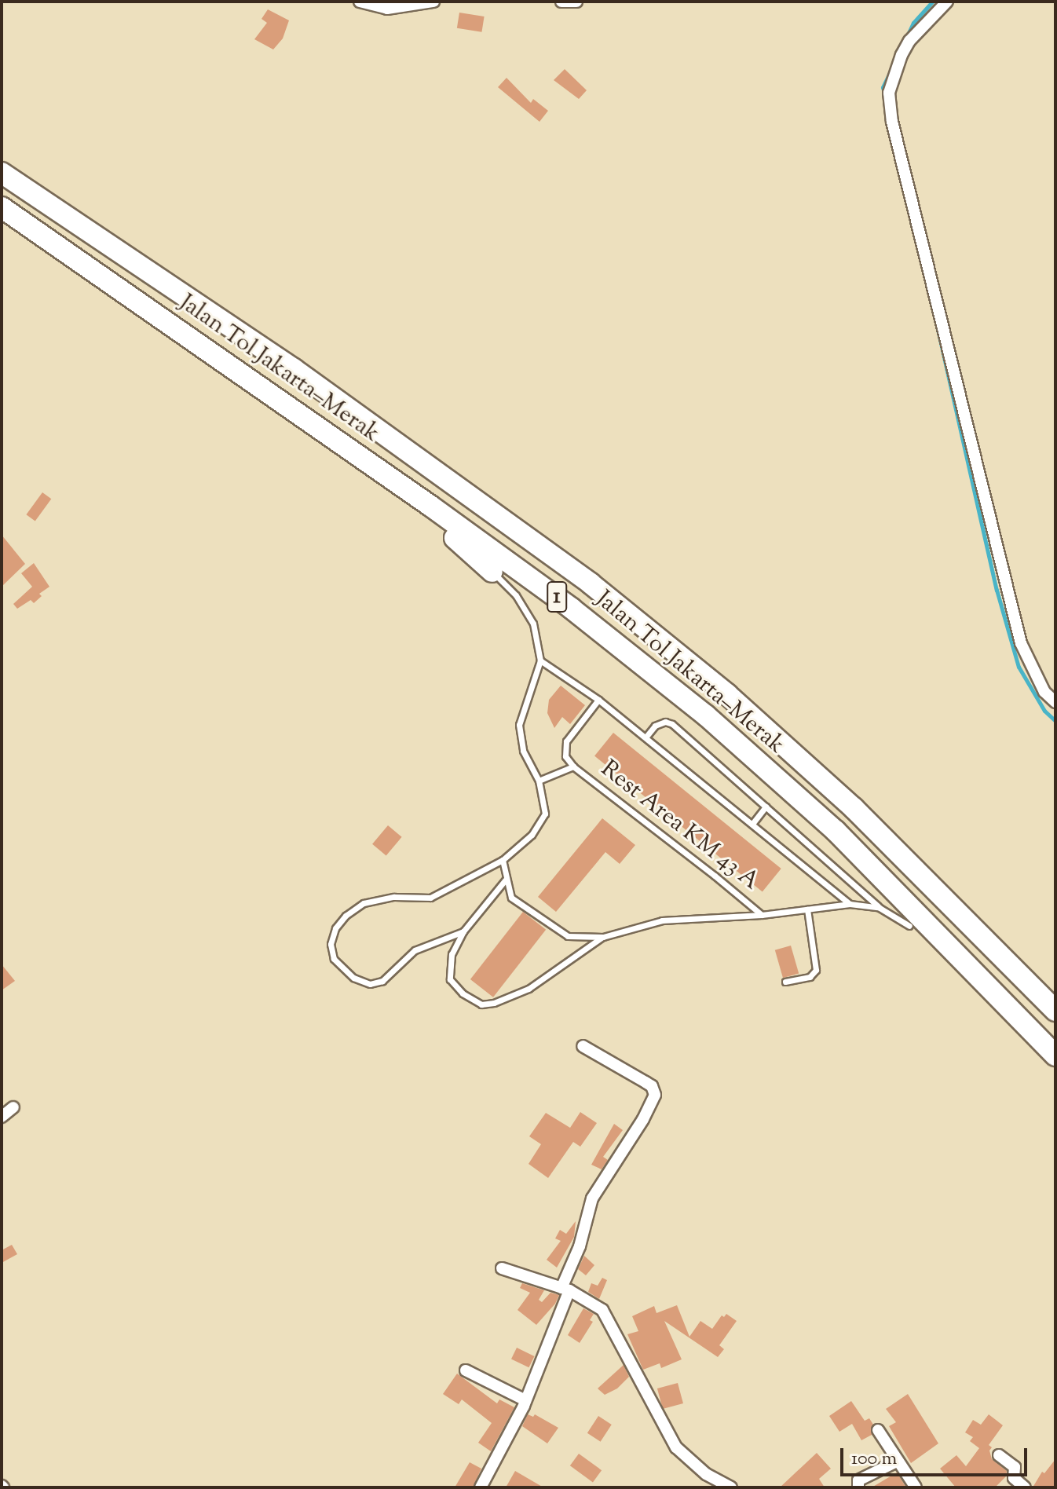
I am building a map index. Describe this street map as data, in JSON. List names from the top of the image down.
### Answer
{
  "streets": {
    "highway": ["Jalan Tol Jakarta–Merak", "1"],
    "lane": ["Rest Area KM 43 A"]
  },
  "scale_bar": "100 m"
}
